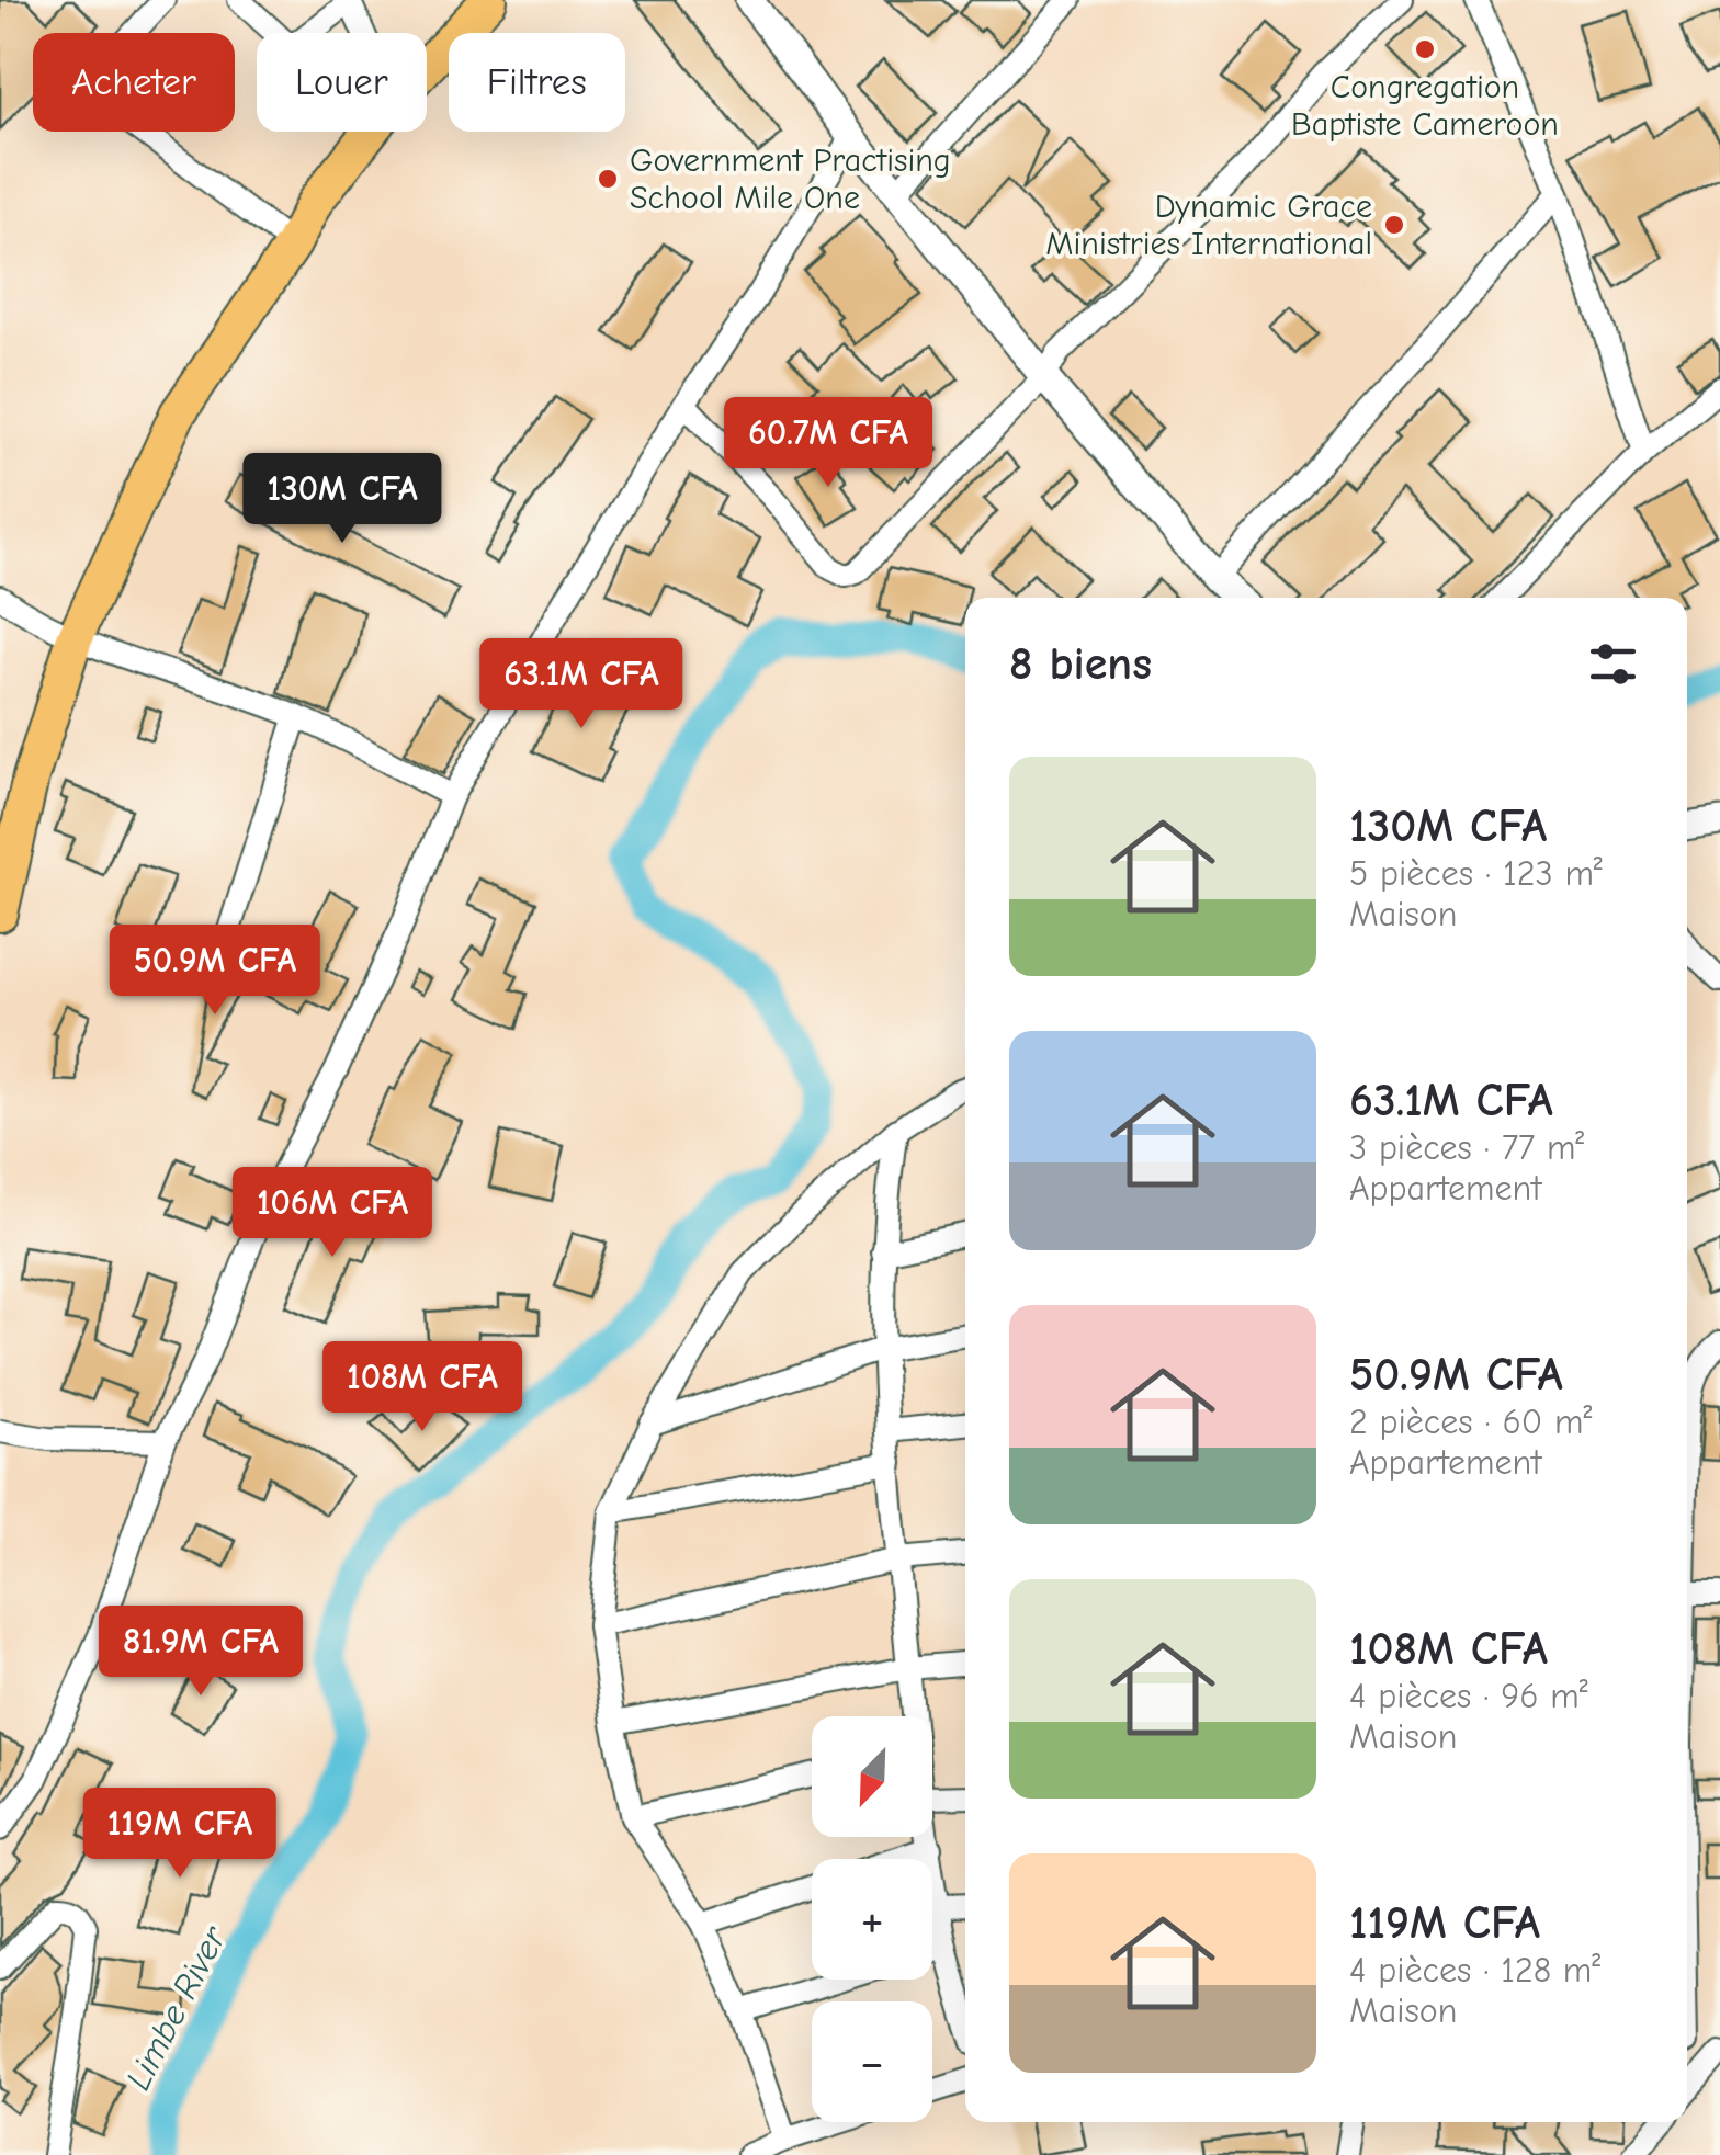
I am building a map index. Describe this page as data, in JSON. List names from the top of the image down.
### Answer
{
  "water": ["Limbe River"],
  "places": ["Congregation Baptiste Cameroon", "Government Practising School Mile One", "Dynamic Grace Ministries International"],
  "north": "bottom left",
  "page": {
    "chip": ["Acheter", "Louer", "Filtres"],
    "price": [
      "60.7M CFA",
      "130M CFA",
      "63.1M CFA",
      "50.9M CFA",
      "106M CFA",
      "108M CFA",
      "81.9M CFA",
      "119M CFA"
    ],
    "heading": "8 biens",
    "list": [
      {
        "name": "130M CFA",
        "note": "5 pièces · 123 m² · Maison"
      },
      {
        "name": "63.1M CFA",
        "note": "3 pièces · 77 m² · Appartement"
      },
      {
        "name": "50.9M CFA",
        "note": "2 pièces · 60 m² · Appartement"
      },
      {
        "name": "108M CFA",
        "note": "4 pièces · 96 m² · Maison"
      },
      {
        "name": "119M CFA",
        "note": "4 pièces · 128 m² · Maison"
      }
    ],
    "map_buttons": ["+", "−"]
  }
}
